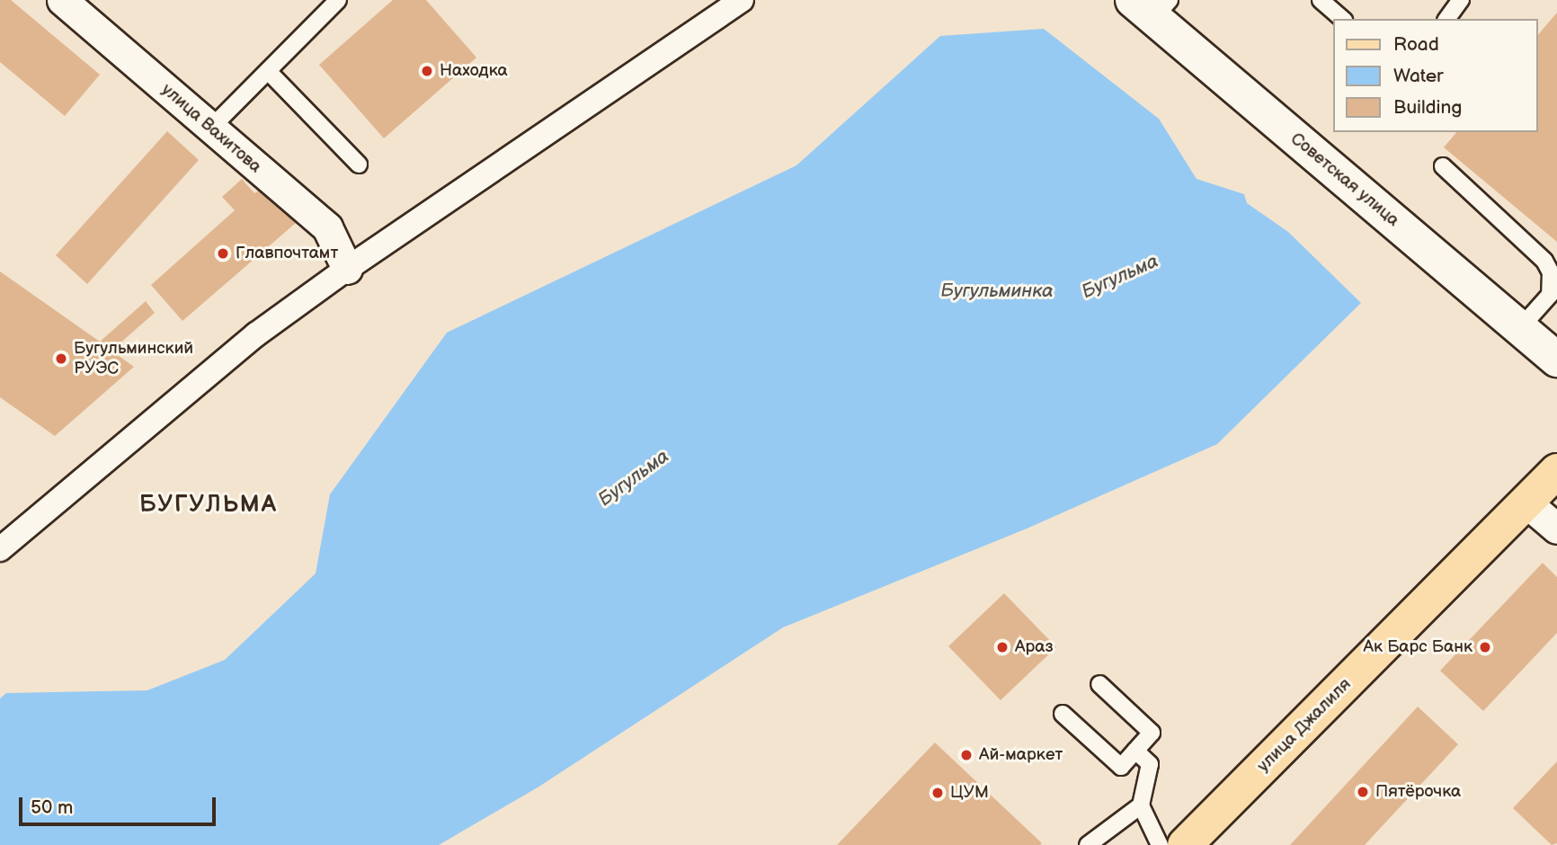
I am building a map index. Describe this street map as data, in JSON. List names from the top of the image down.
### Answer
{
  "streets": {
    "main road": ["улица Джалиля"],
    "street": ["улица Вахитова", "Советская улица"]
  },
  "districts": ["БУГУЛЬМА"],
  "water": ["Бугульма", "Бугульминка"],
  "places": [
    "Находка",
    "Главпочтамт",
    "Бугульминский РУЭС",
    "Араз",
    "Ак Барс Банк",
    "Ай-маркет",
    "Пятёрочка",
    "ЦУМ"
  ],
  "legend": ["Road", "Water", "Building"],
  "scale_bar": "50 m"
}
